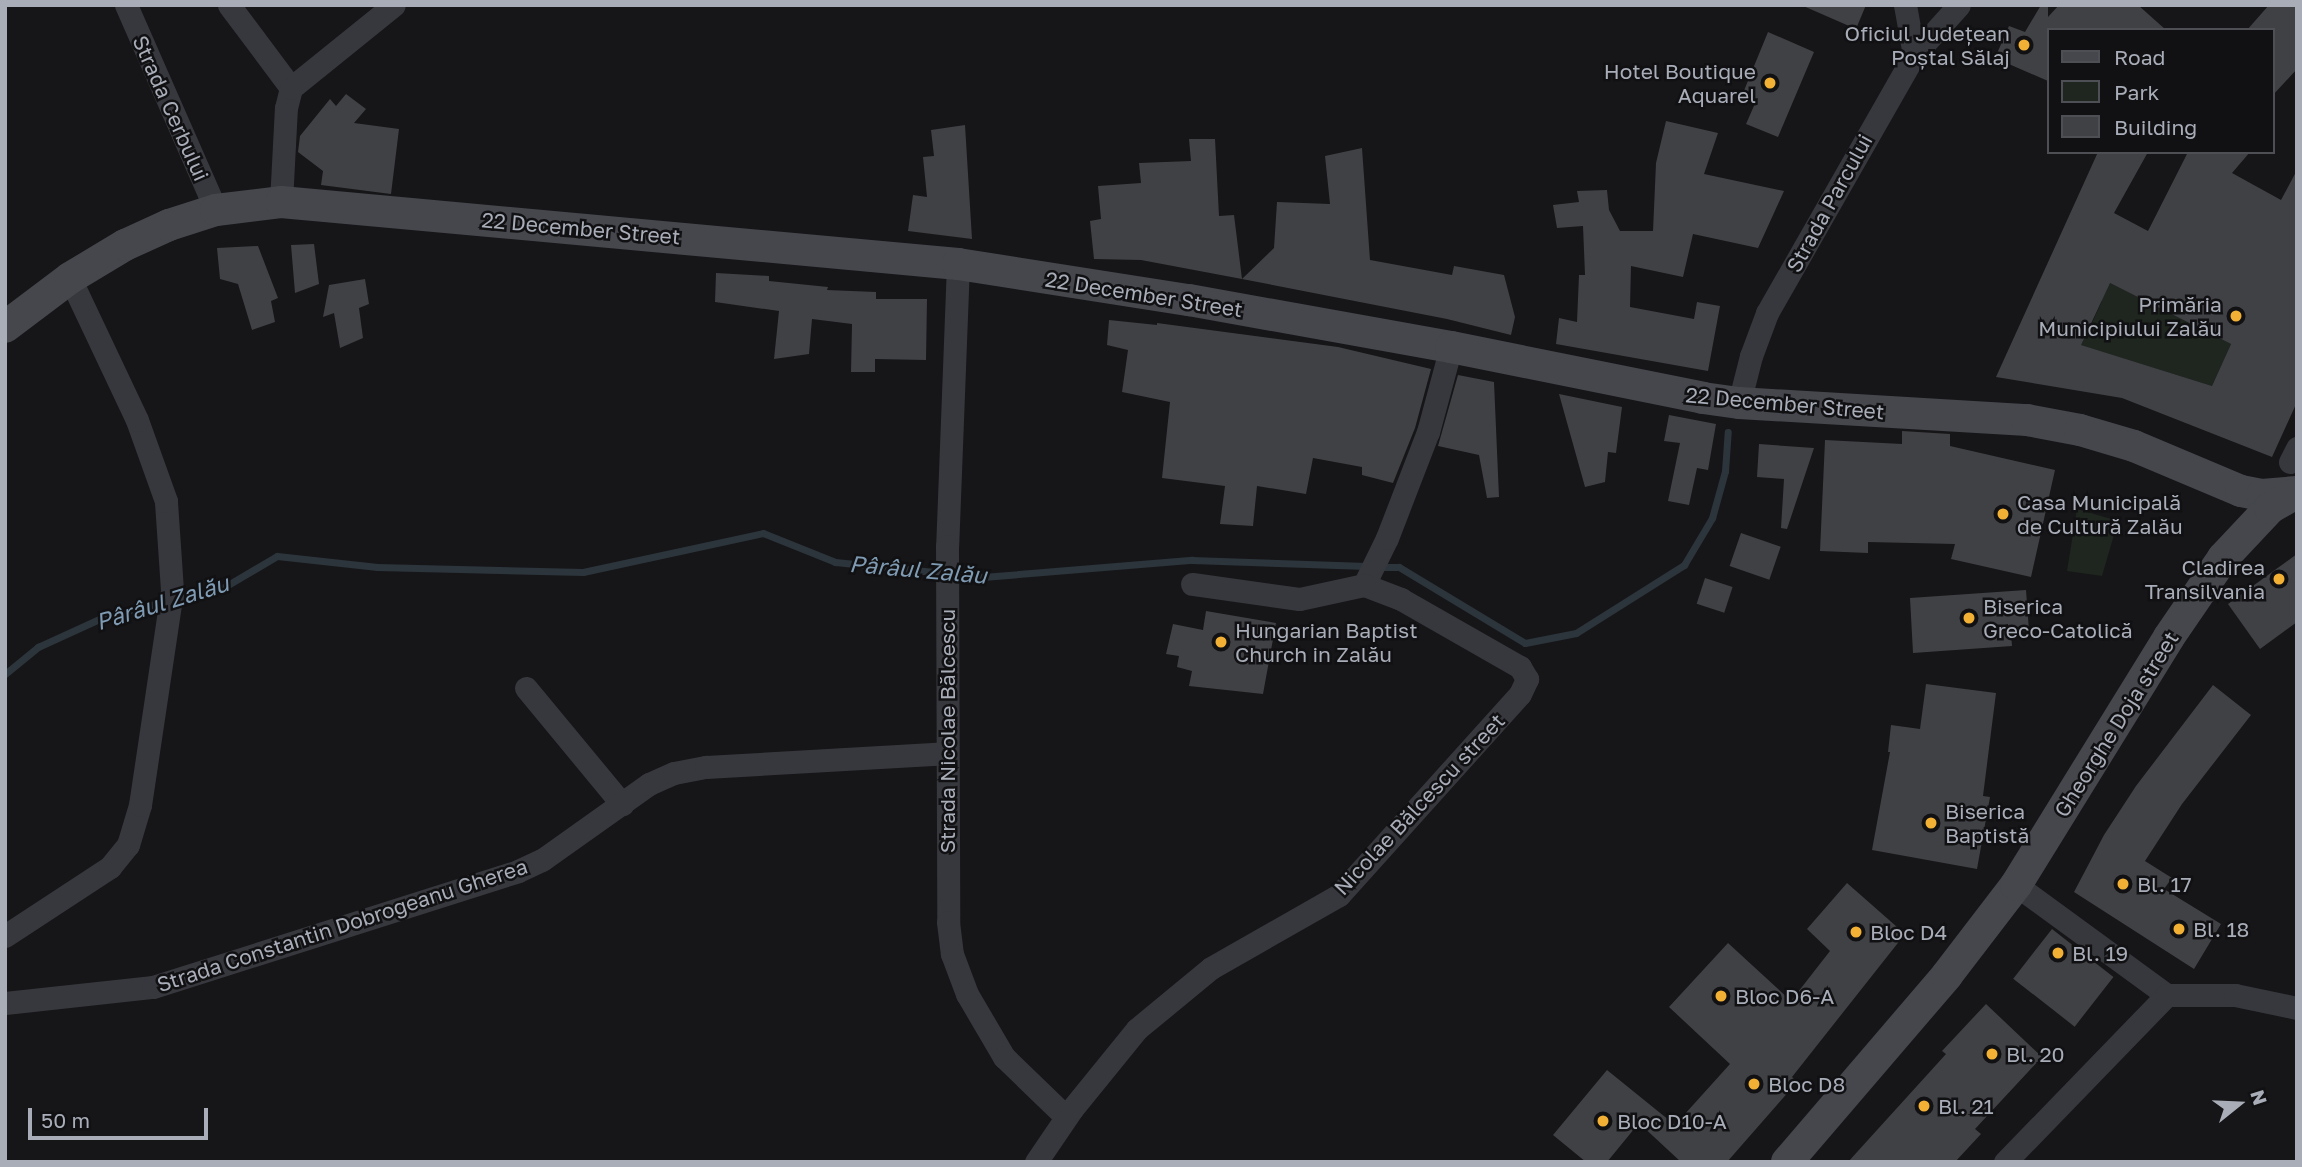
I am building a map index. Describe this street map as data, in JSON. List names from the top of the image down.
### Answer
{
  "streets": {
    "main road": ["22 December Street", "Gheorghe Doja street"],
    "street": [
      "Strada Cerbului",
      "Strada Parcului",
      "Strada Nicolae Bălcescu",
      "Nicolae Bălcescu street",
      "Strada Constantin Dobrogeanu Gherea"
    ]
  },
  "crossings": [
    ["Strada Cerbului", "22 December Street"],
    ["Strada Parcului", "22 December Street"],
    ["22 December Street", "Gheorghe Doja street"],
    ["22 December Street", "Strada Nicolae Bălcescu"],
    ["Strada Nicolae Bălcescu", "Nicolae Bălcescu street"],
    ["Strada Nicolae Bălcescu", "Strada Constantin Dobrogeanu Gherea"]
  ],
  "water": ["Pârâul Zalău"],
  "places": [
    "Oficiul Județean Poștal Sălaj",
    "Hotel Boutique Aquarel",
    "Primăria Municipiului Zalău",
    "Casa Municipală de Cultură Zalău",
    "Cladirea Transilvania",
    "Biserica Greco-Catolică",
    "Hungarian Baptist Church in Zalău",
    "Biserica Baptistă",
    "Bl. 17",
    "Bl. 18",
    "Bloc D4",
    "Bl. 19",
    "Bloc D6-A",
    "Bl. 20",
    "Bloc D8",
    "Bl. 21",
    "Bloc D10-A"
  ],
  "legend": ["Road", "Park", "Building"],
  "scale_bar": "50 m",
  "north": "right"
}
